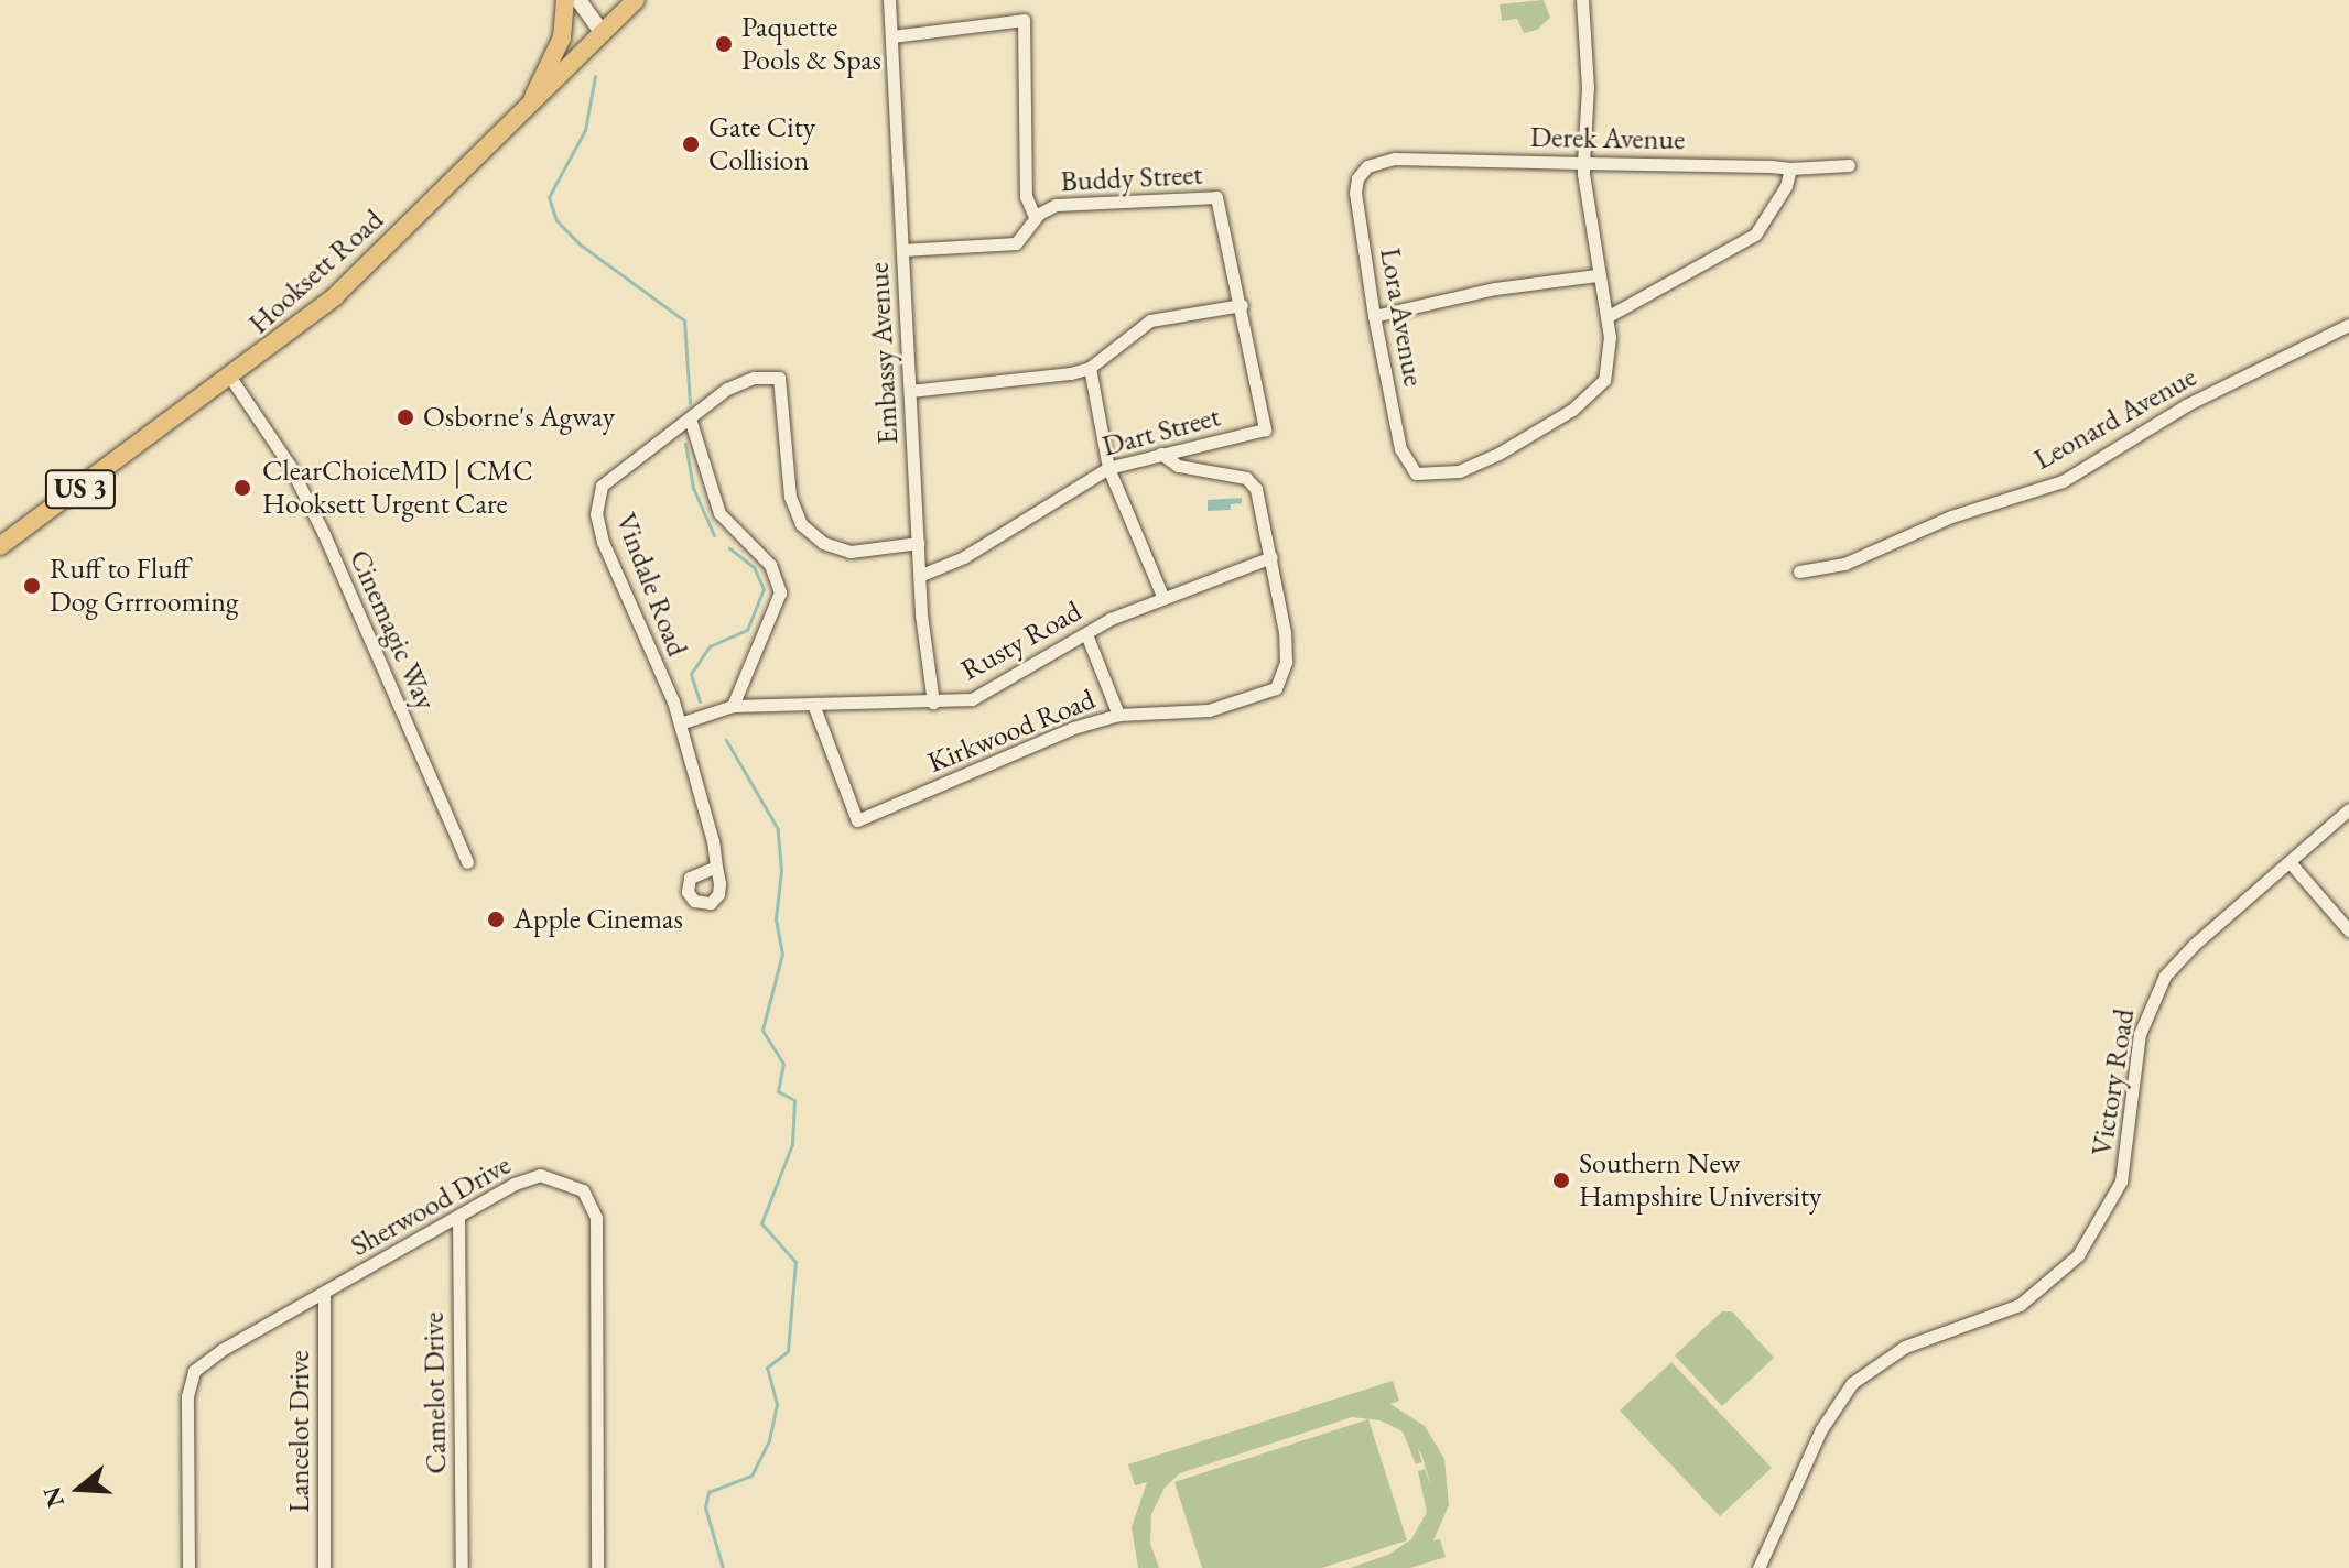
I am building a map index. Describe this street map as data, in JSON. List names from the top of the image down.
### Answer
{
  "streets": {
    "main road": ["Hooksett Road", "US 3"],
    "street": [
      "Derek Avenue",
      "Buddy Street",
      "Lora Avenue",
      "Embassy Avenue",
      "Leonard Avenue",
      "Dart Street",
      "Vindale Road",
      "Cinemagic Way",
      "Rusty Road",
      "Kirkwood Road",
      "Victory Road",
      "Sherwood Drive",
      "Camelot Drive",
      "Lancelot Drive"
    ]
  },
  "crossings": [
    ["Derek Avenue", "Lora Avenue"],
    ["Buddy Street", "Embassy Avenue"],
    ["Buddy Street", "Dart Street"],
    ["Hooksett Road", "Cinemagic Way"],
    ["Embassy Avenue", "Dart Street"],
    ["Embassy Avenue", "Vindale Road"],
    ["Embassy Avenue", "Rusty Road"],
    ["Vindale Road", "Rusty Road"],
    ["Rusty Road", "Kirkwood Road"],
    ["Sherwood Drive", "Camelot Drive"],
    ["Sherwood Drive", "Lancelot Drive"]
  ],
  "places": [
    "Paquette Pools & Spas",
    "Gate City Collision",
    "Osborne's Agway",
    "ClearChoiceMD | CMC Hooksett Urgent Care",
    "Ruff to Fluff Dog Grrrooming",
    "Apple Cinemas",
    "Southern New Hampshire University"
  ],
  "north": "left"
}
